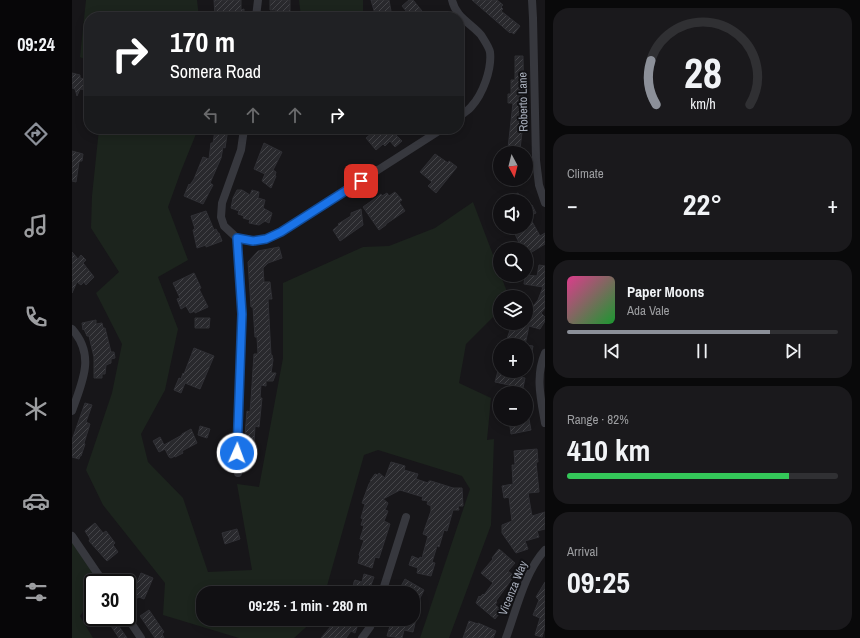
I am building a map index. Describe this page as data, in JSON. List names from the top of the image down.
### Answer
{
  "streets": {
    "street": ["Roberto Lane", "Vicenza Way"]
  },
  "north": "bottom",
  "page": {
    "tabs": "09:24",
    "turn": ["170 m", "Somera Road"],
    "tile": [
      "Climate",
      ["Range · 82%", "410 km"],
      ["Arrival", "09:25"]
    ],
    "map_buttons": ["+", "−"],
    "heat": ["−", "22°", "+"],
    "song": ["Paper Moons", "Ada Vale"],
    "limit": "30",
    "trip": "09:25 · 1 min · 280 m",
    "gauge": ["28", "km/h"]
  }
}
